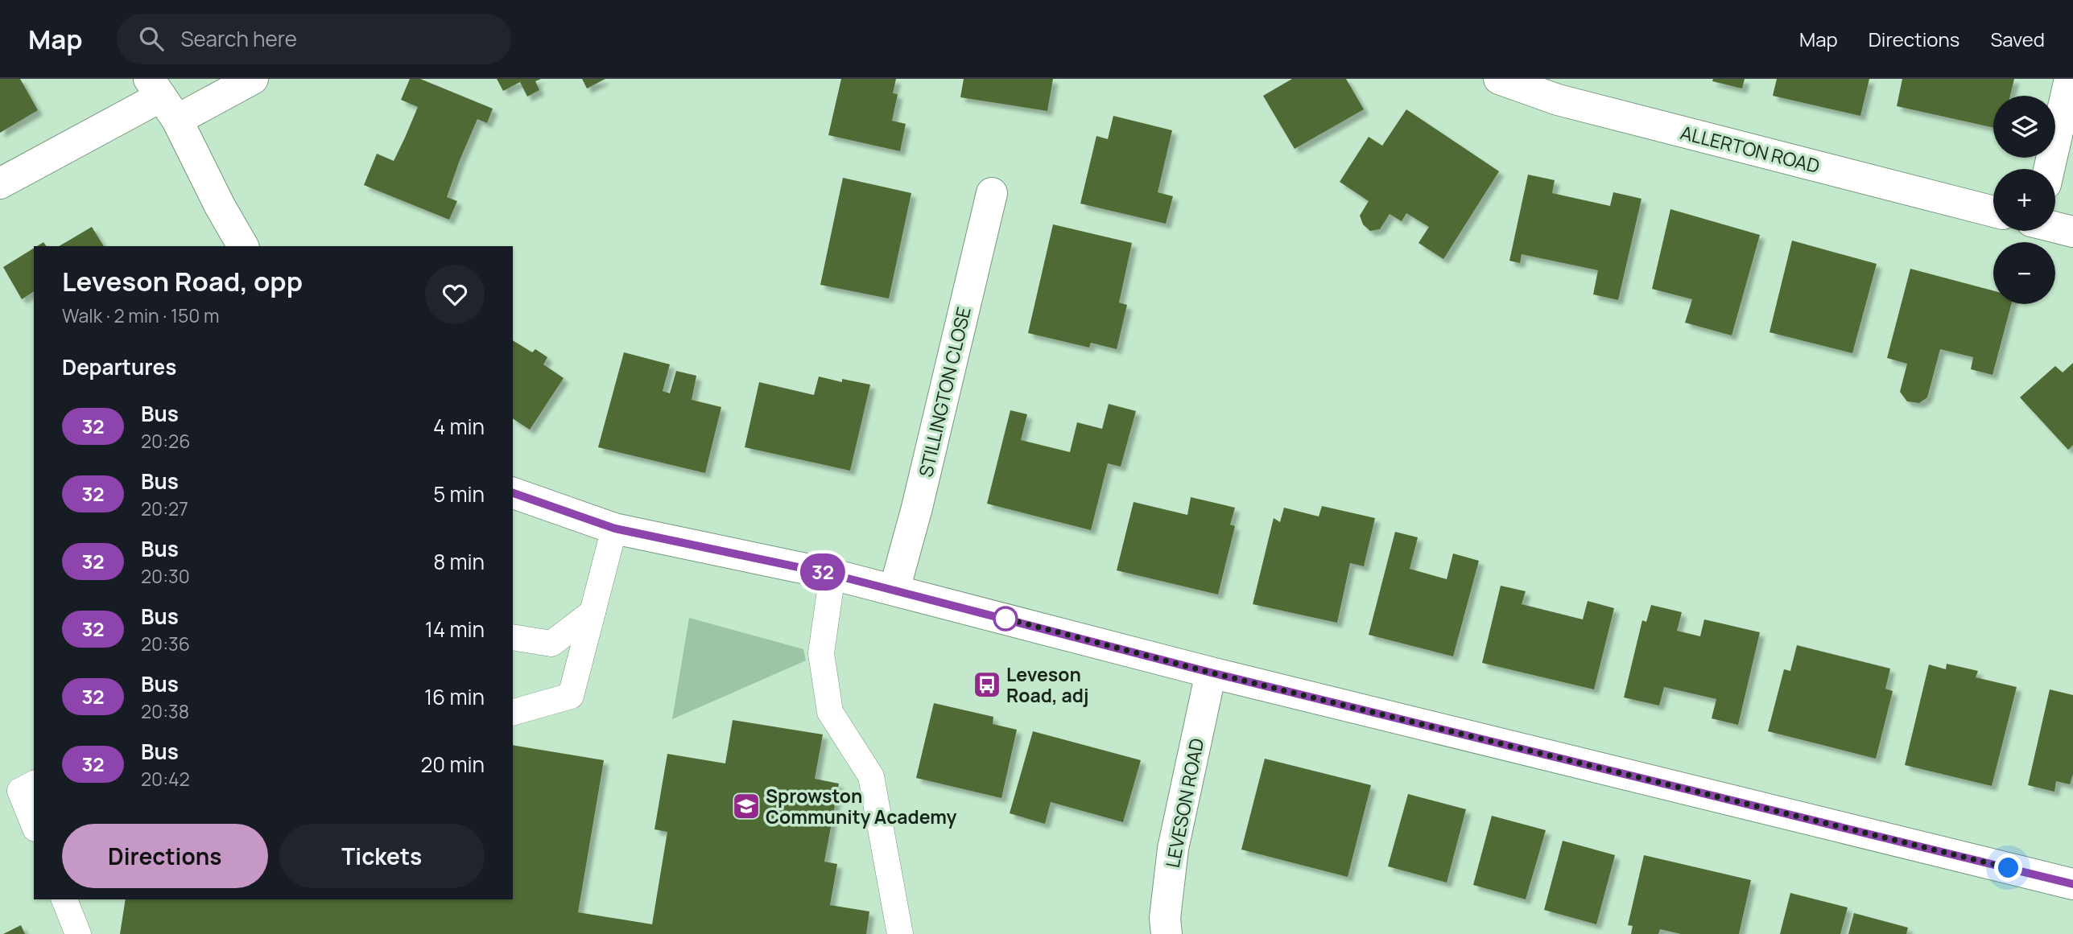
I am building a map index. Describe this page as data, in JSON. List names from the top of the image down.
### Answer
{
  "streets": {
    "street": ["ALLERTON ROAD", "STILLINGTON CLOSE", "LEVESON ROAD"]
  },
  "places": {
    "bus stop": ["Leveson Road, adj"],
    "school or university": ["Sprowston Community Academy"]
  },
  "lines": ["bus line 32"],
  "page": {
    "header": "Map",
    "search": "Search here",
    "nav": ["Map", "Directions", "Saved"],
    "on_map": "32",
    "map_buttons": ["+", "−"],
    "heading": [
      ["Leveson Road, opp", "Walk · 2 min · 150 m"],
      "Departures"
    ],
    "list": [
      {
        "mark": "32",
        "name": "Bus",
        "note": "20:26",
        "value": "4 min"
      },
      {
        "mark": "32",
        "name": "Bus",
        "note": "20:27",
        "value": "5 min"
      },
      {
        "mark": "32",
        "name": "Bus",
        "note": "20:30",
        "value": "8 min"
      },
      {
        "mark": "32",
        "name": "Bus",
        "note": "20:36",
        "value": "14 min"
      },
      {
        "mark": "32",
        "name": "Bus",
        "note": "20:38",
        "value": "16 min"
      },
      {
        "mark": "32",
        "name": "Bus",
        "note": "20:42",
        "value": "20 min"
      }
    ],
    "buttons": ["Directions", "Tickets"]
  }
}
